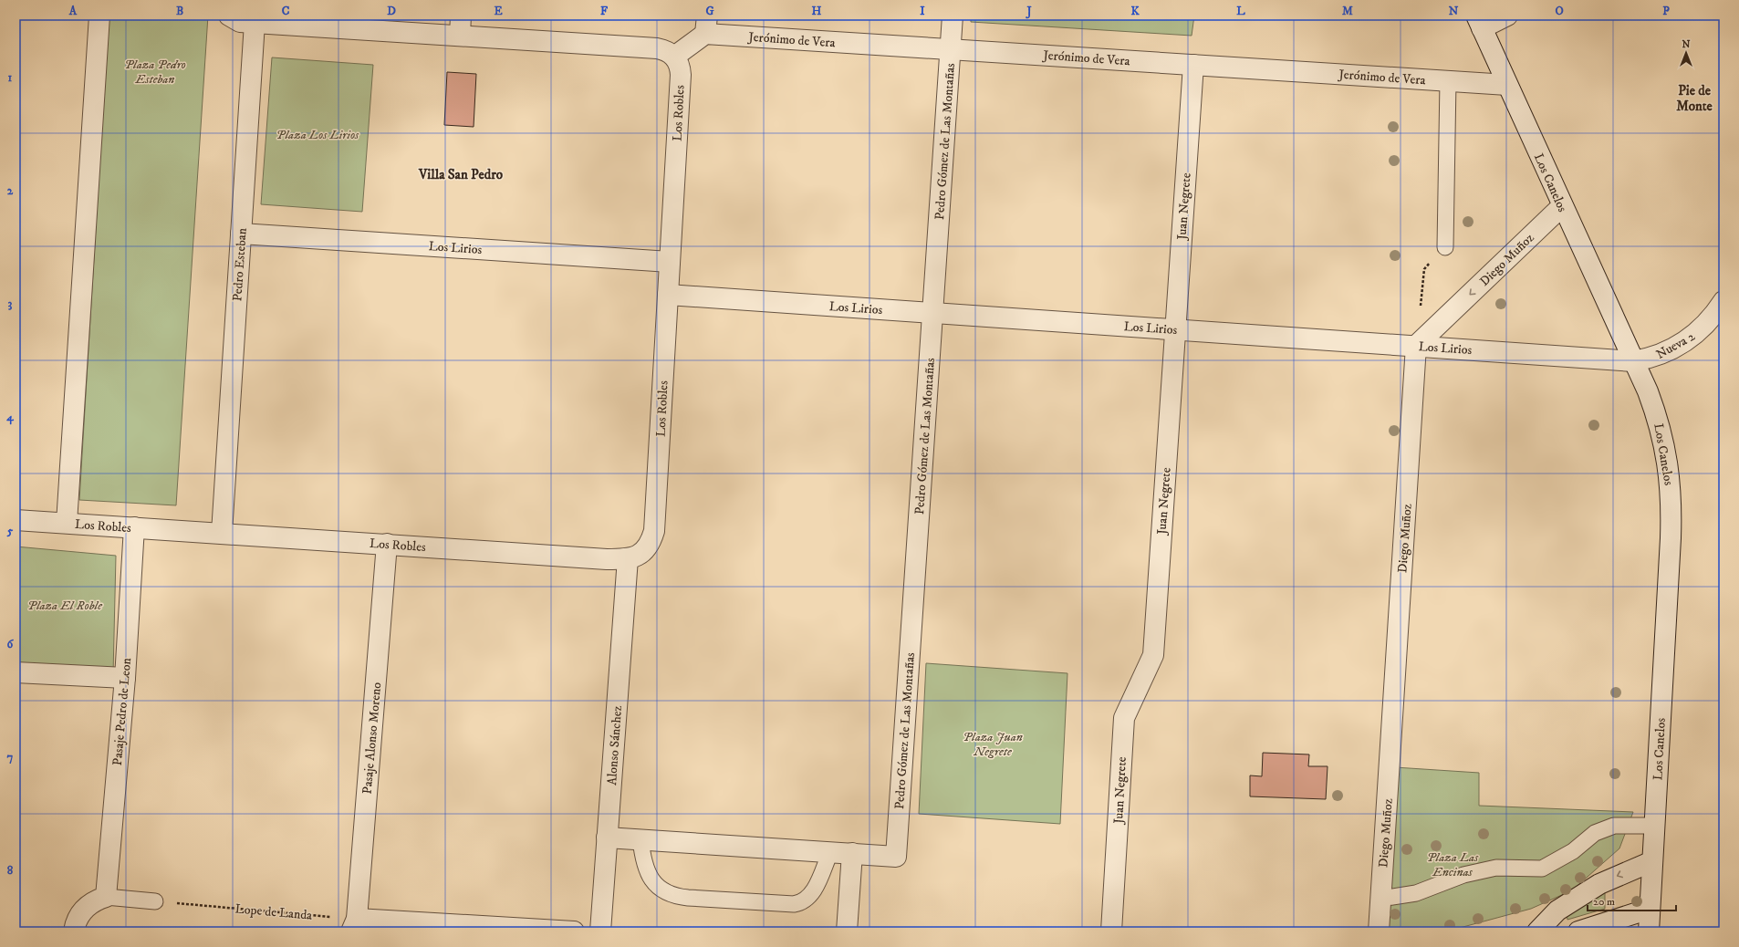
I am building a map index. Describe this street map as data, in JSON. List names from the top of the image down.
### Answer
{
  "streets": {
    "street": [
      "Jerónimo de Vera",
      "Los Robles",
      "Pedro Gómez de Las Montañas",
      "Los Canelos",
      "Juan Negrete",
      "Los Lirios",
      "Diego Muñoz",
      "Pedro Esteban",
      "Nueva 2",
      "Pasaje Pedro de Leon",
      "Pasaje Alonso Moreno",
      "Alonso Sánchez"
    ],
    "path": ["Lope de Landa"]
  },
  "crossings": [
    ["Jerónimo de Vera", "Los Robles"],
    ["Jerónimo de Vera", "Pedro Gómez de Las Montañas"],
    ["Jerónimo de Vera", "Los Canelos"],
    ["Jerónimo de Vera", "Juan Negrete"],
    ["Los Robles", "Los Lirios"],
    ["Los Robles", "Pedro Esteban"],
    ["Los Robles", "Pasaje Pedro de Leon"],
    ["Los Robles", "Pasaje Alonso Moreno"],
    ["Los Robles", "Alonso Sánchez"],
    ["Pedro Gómez de Las Montañas", "Los Lirios"],
    ["Los Canelos", "Los Lirios"],
    ["Los Canelos", "Diego Muñoz"],
    ["Los Canelos", "Nueva 2"],
    ["Juan Negrete", "Los Lirios"],
    ["Los Lirios", "Diego Muñoz"],
    ["Los Lirios", "Pedro Esteban"],
    ["Los Lirios", "Nueva 2"],
    ["Pasaje Alonso Moreno", "Lope de Landa"]
  ],
  "districts": ["Pie de Monte", "Villa San Pedro"],
  "parks": [
    "Plaza Pedro Esteban",
    "Plaza Los Lirios",
    "Plaza El Roble",
    "Plaza Juan Negrete",
    "Plaza Las Encinas"
  ],
  "scale_bar": "20 m",
  "north": "top",
  "grid": {
    "columns": [
      "A",
      "B",
      "C",
      "D",
      "E",
      "F",
      "G",
      "H",
      "I",
      "J",
      "K",
      "L",
      "M",
      "N",
      "O",
      "P"
    ],
    "rows": [
      "1",
      "2",
      "3",
      "4",
      "5",
      "6",
      "7",
      "8"
    ]
  }
}
